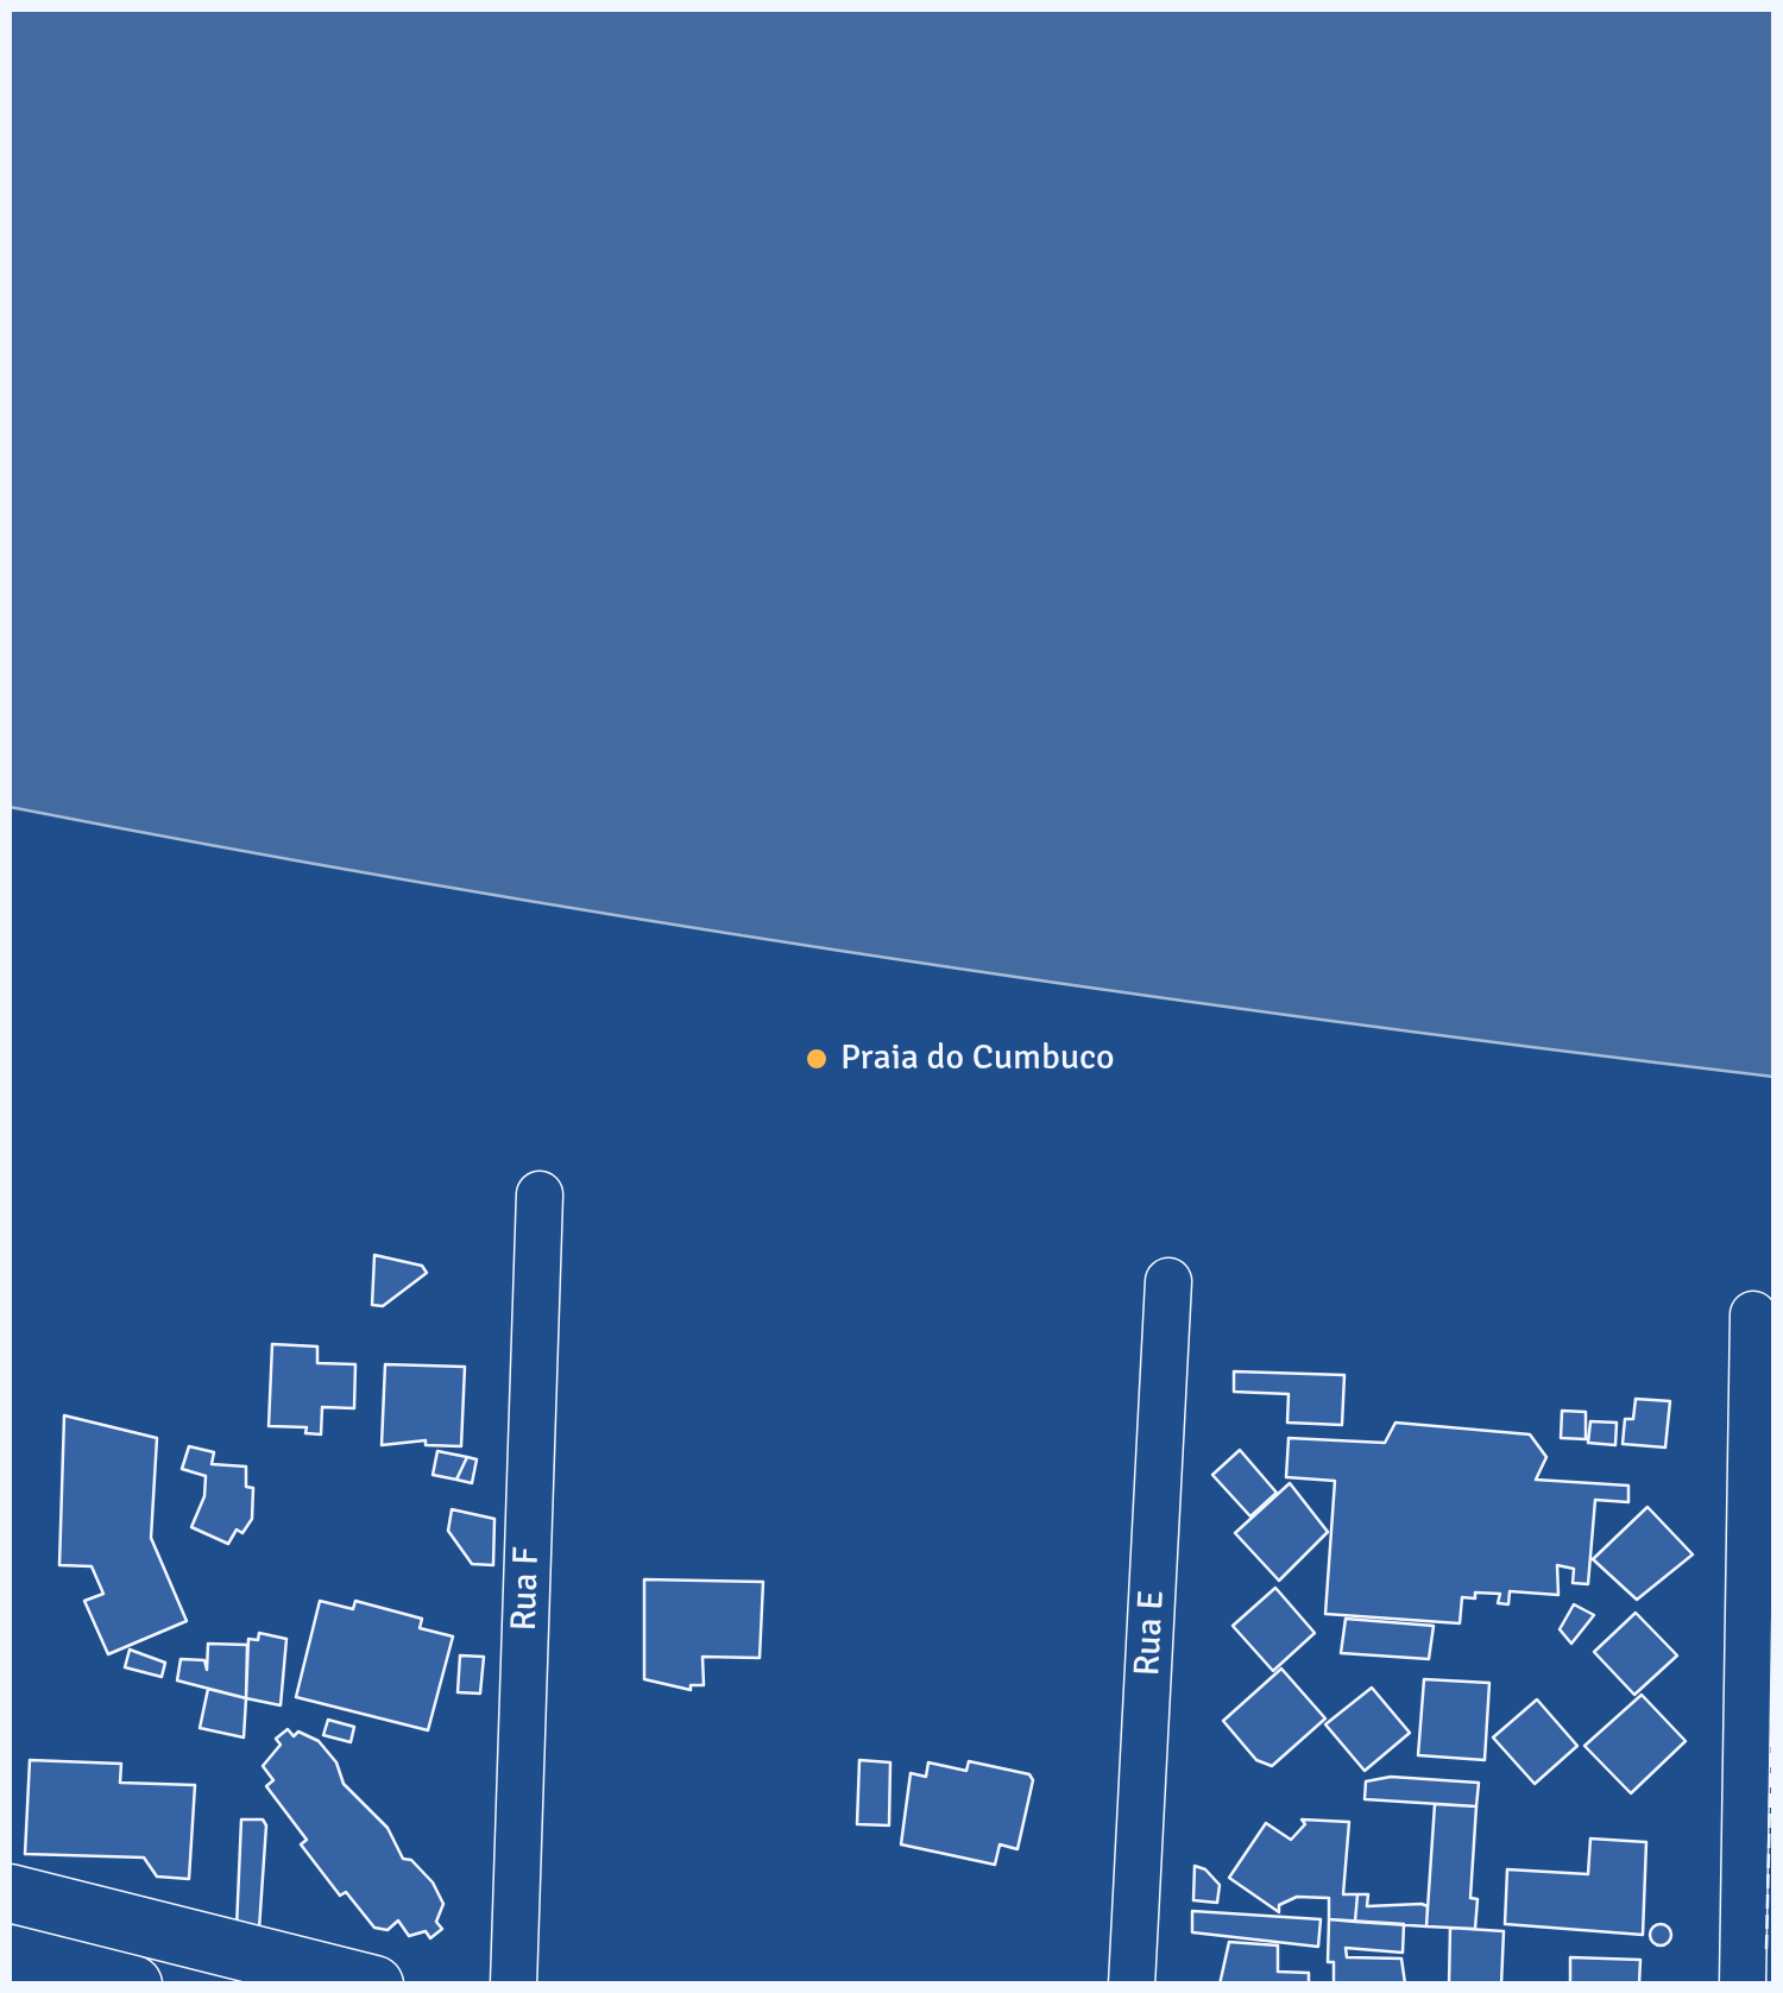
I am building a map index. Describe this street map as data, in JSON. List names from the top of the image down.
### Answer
{
  "streets": {
    "street": ["Rua F", "Rua E"]
  },
  "places": ["Praia do Cumbuco"]
}
